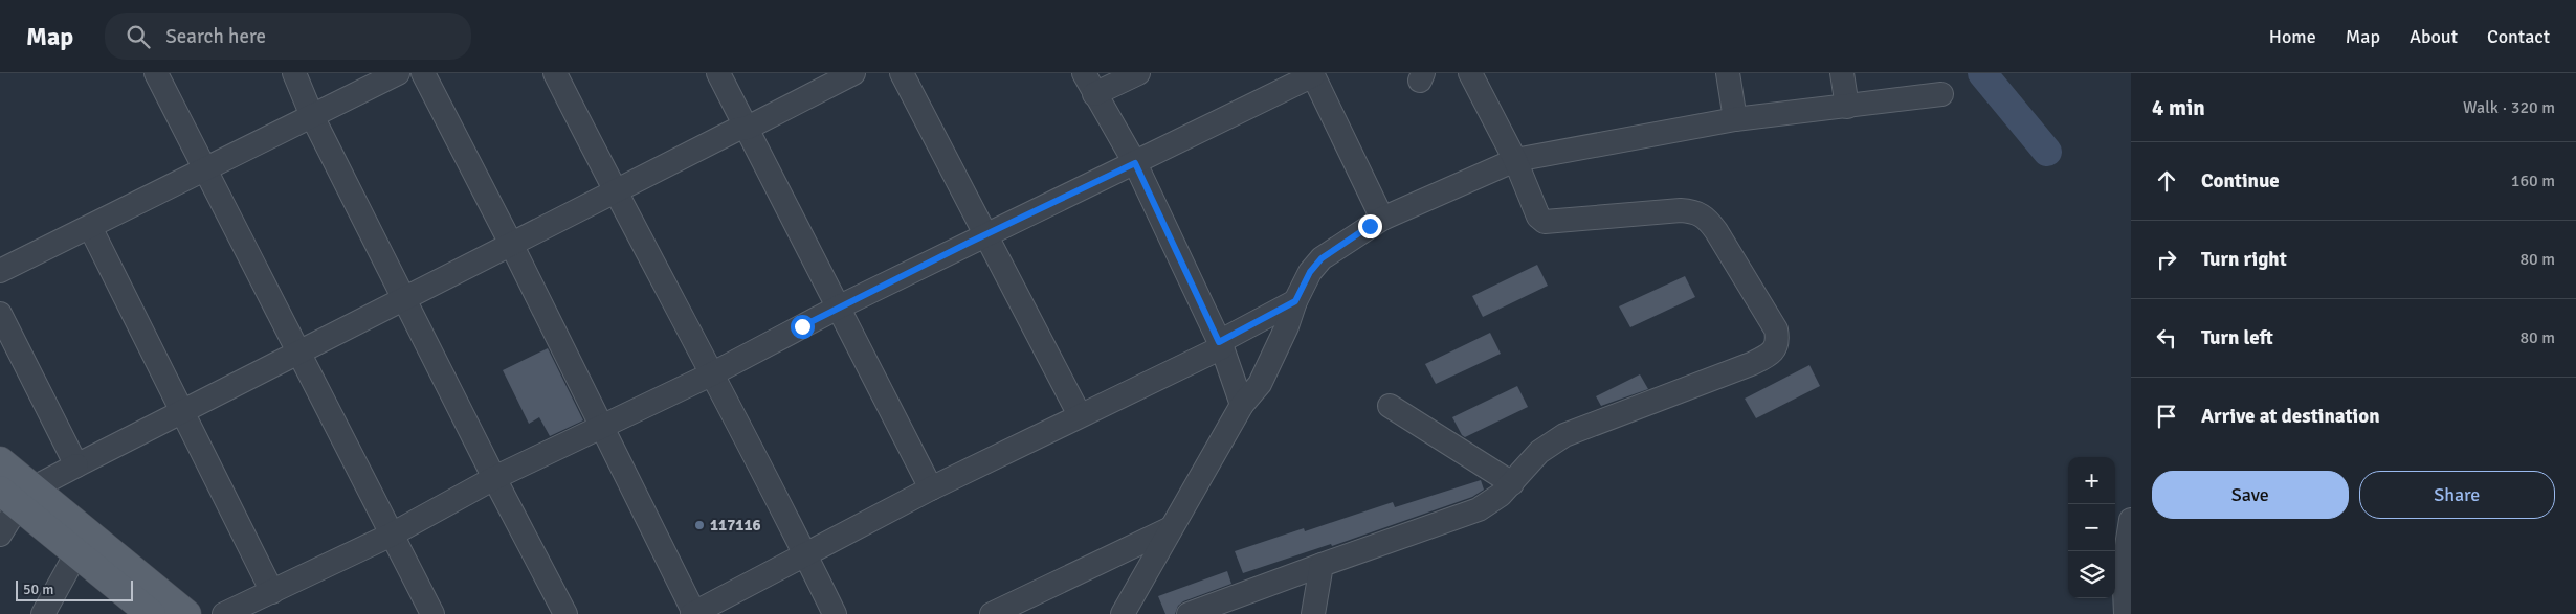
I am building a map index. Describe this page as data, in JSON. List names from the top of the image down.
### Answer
{
  "places": ["117116"],
  "scale_bar": "50 m",
  "page": {
    "header": "Map",
    "search": "Search here",
    "nav": [
      "Home",
      "Map",
      "About",
      "Contact"
    ],
    "heading": ["4 min", "Walk · 320 m"],
    "list": [
      ["Continue", "160 m"],
      ["Turn right", "80 m"],
      ["Turn left", "80 m"],
      "Arrive at destination"
    ],
    "buttons": ["Save", "Share"],
    "map_buttons": ["+", "−"],
    "scale": "50 m"
  }
}
